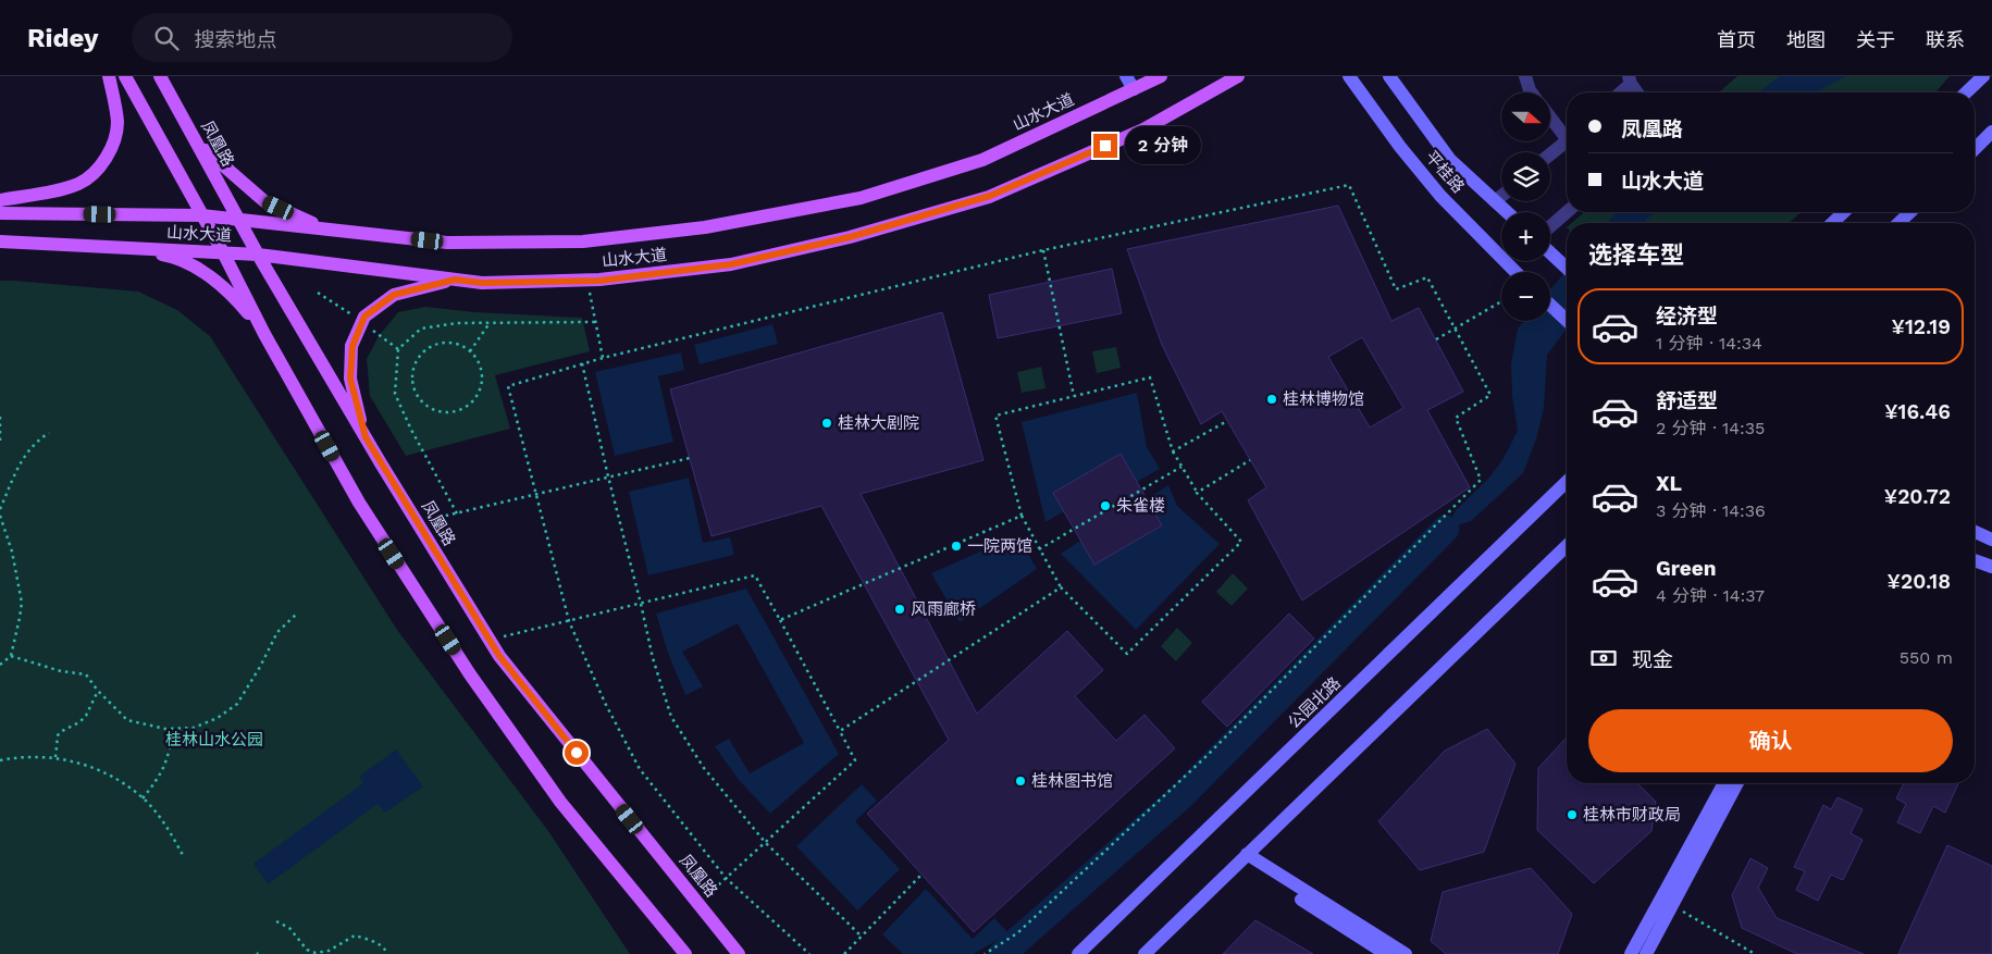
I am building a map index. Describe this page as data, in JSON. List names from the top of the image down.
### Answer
{
  "streets": {
    "main road": [
      "山水大道",
      "凤凰路",
      "平桂路",
      "公园北路"
    ]
  },
  "crossings": [
    ["山水大道", "凤凰路"]
  ],
  "parks": ["桂林山水公园"],
  "places": [
    "桂林博物馆",
    "桂林大剧院",
    "朱雀楼",
    "一院两馆",
    "风雨廊桥",
    "桂林图书馆",
    "桂林市财政局"
  ],
  "north": "right",
  "page": {
    "header": "Ridey",
    "search": "搜索地点",
    "nav": [
      "首页",
      "地图",
      "关于",
      "联系"
    ],
    "map_buttons": ["+", "−"],
    "banner": ["凤凰路", "山水大道"],
    "bubble": "2 分钟",
    "heading": "选择车型",
    "list": [
      {
        "name": "经济型",
        "note": "1 分钟 · 14:34",
        "value": "¥12.19"
      },
      {
        "name": "舒适型",
        "note": "2 分钟 · 14:35",
        "value": "¥16.46"
      },
      {
        "name": "XL",
        "note": "3 分钟 · 14:36",
        "value": "¥20.72"
      },
      {
        "name": "Green",
        "note": "4 分钟 · 14:37",
        "value": "¥20.18"
      }
    ],
    "pay": ["现金", "550 m"],
    "buttons": "确认"
  }
}
